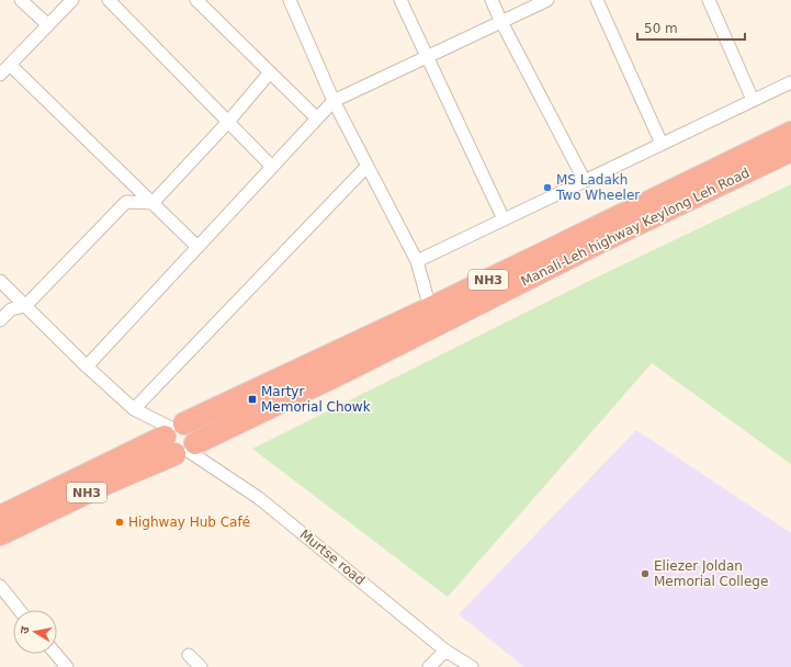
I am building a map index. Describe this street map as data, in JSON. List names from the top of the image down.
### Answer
{
  "streets": {
    "highway": ["Manali-Leh highway Keylong Leh Road", "NH3"],
    "street": ["Murtse road"]
  },
  "crossings": [
    ["Manali-Leh highway Keylong Leh Road", "Murtse road"]
  ],
  "places": {
    "other": ["MS Ladakh Two Wheeler", "Highway Hub Café", "Eliezer Joldan Memorial College"],
    "transit": ["Martyr Memorial Chowk"]
  },
  "scale_bar": "50 m",
  "north": "left"
}
